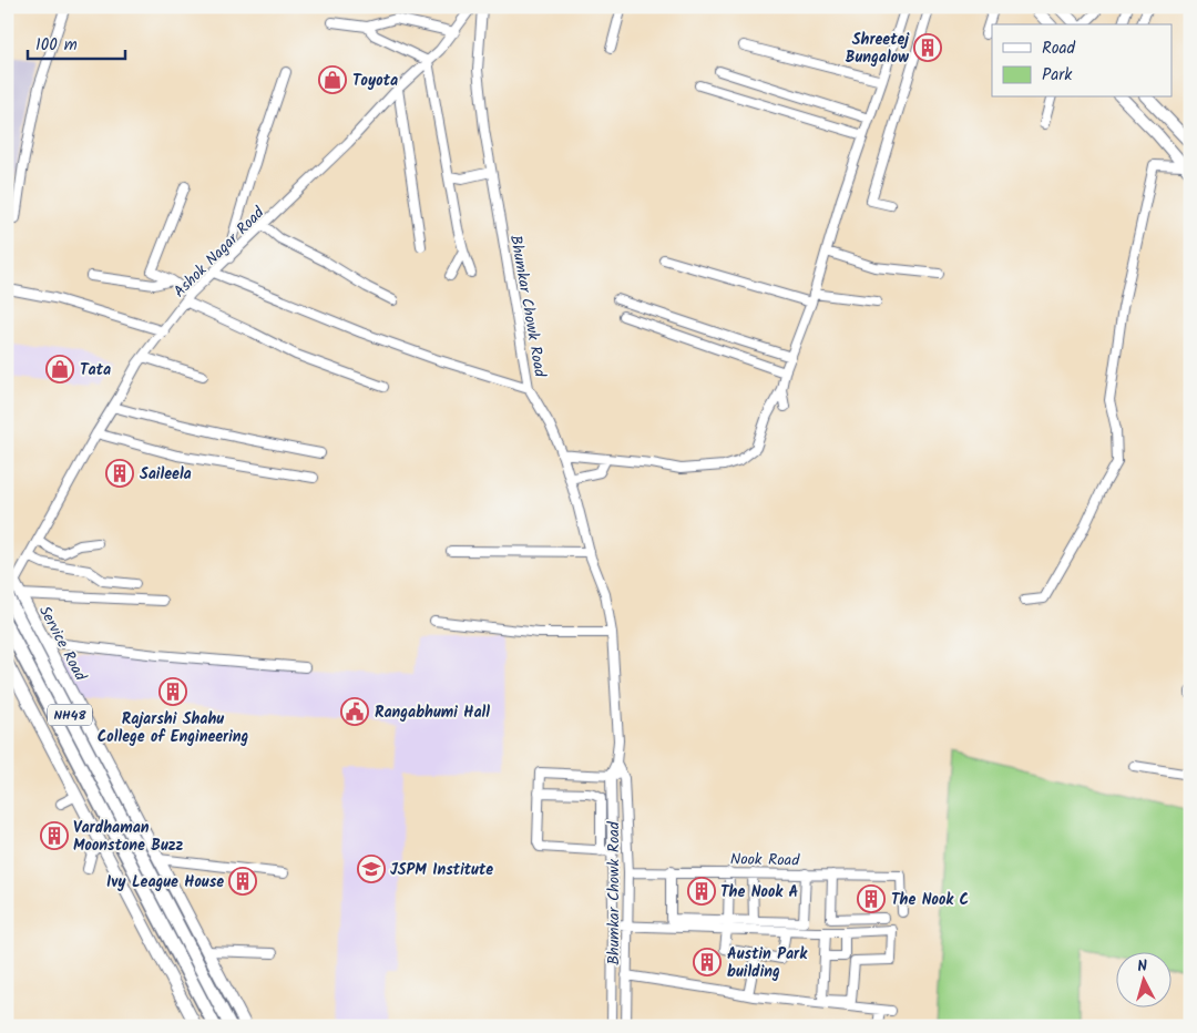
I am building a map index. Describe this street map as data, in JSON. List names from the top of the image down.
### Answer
{
  "streets": {
    "highway": ["NH48"],
    "main road": ["Service Road"],
    "street": ["Ashok Nagar Road", "Bhumkar Chowk Road", "Nook Road"]
  },
  "crossings": [
    ["Ashok Nagar Road", "Service Road"],
    ["Ashok Nagar Road", "NH48"],
    ["Bhumkar Chowk Road", "Nook Road"],
    ["Service Road", "NH48"]
  ],
  "places": {
    "building": [
      "Shreetej Bungalow",
      "Saileela",
      "Rajarshi Shahu College of Engineering",
      "Vardhaman Moonstone Buzz",
      "Ivy League House",
      "The Nook A",
      "The Nook C",
      "Austin Park building"
    ],
    "shop": ["Toyota", "Tata"],
    "public building": ["Rangabhumi Hall"],
    "school or university": ["JSPM Institute"]
  },
  "legend": ["Road", "Park"],
  "scale_bar": "100 m",
  "north": "top"
}
